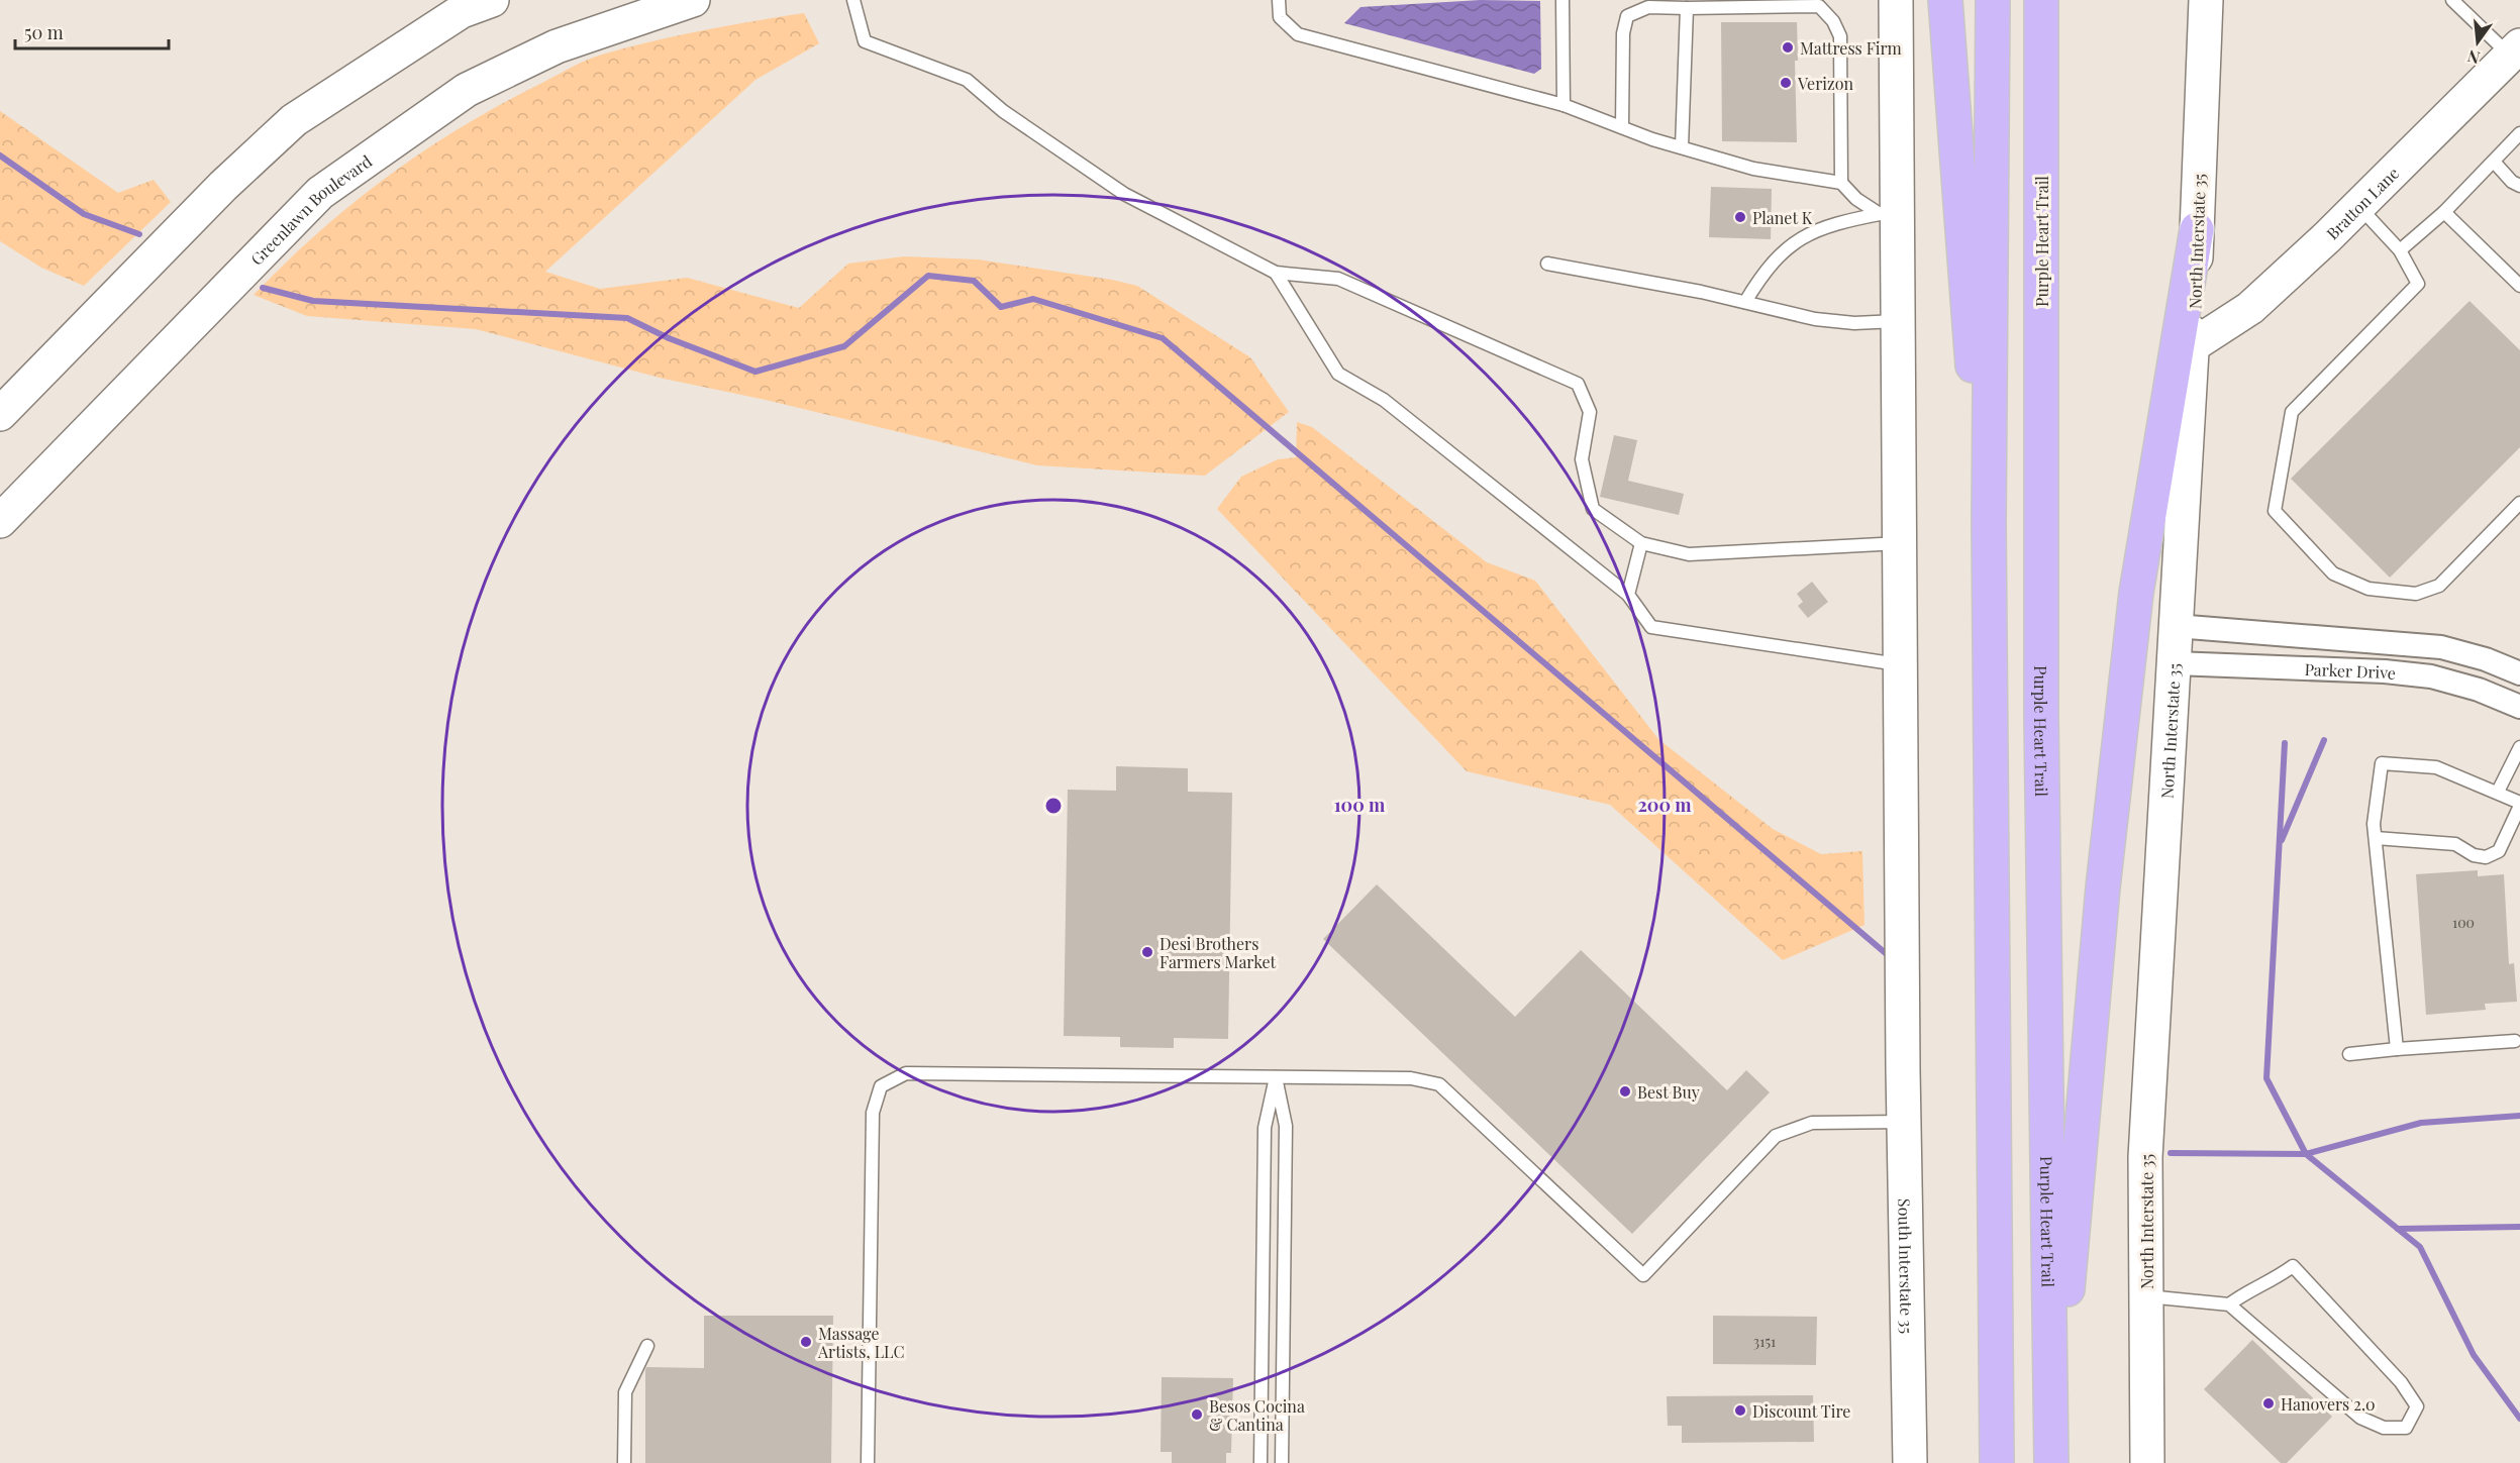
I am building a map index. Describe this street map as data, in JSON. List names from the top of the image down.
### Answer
{
  "streets": {
    "highway": ["Purple Heart Trail"],
    "main road": [
      "Bratton Lane",
      "Greenlawn Boulevard",
      "North Interstate 35",
      "South Interstate 35"
    ],
    "street": ["Parker Drive"]
  },
  "crossings": [
    ["Bratton Lane", "North Interstate 35"],
    ["North Interstate 35", "Parker Drive"]
  ],
  "places": [
    "Mattress Firm",
    "Verizon",
    "Planet K",
    "Desi Brothers Farmers Market",
    "Best Buy",
    "Massage Artists, LLC",
    "Hanovers 2.0",
    "Discount Tire",
    "Besos Cocina & Cantina"
  ],
  "house_numbers": ["100", "3151"],
  "scale_bar": "50 m",
  "north": "bottom",
  "rings": ["100 m", "200 m"]
}
